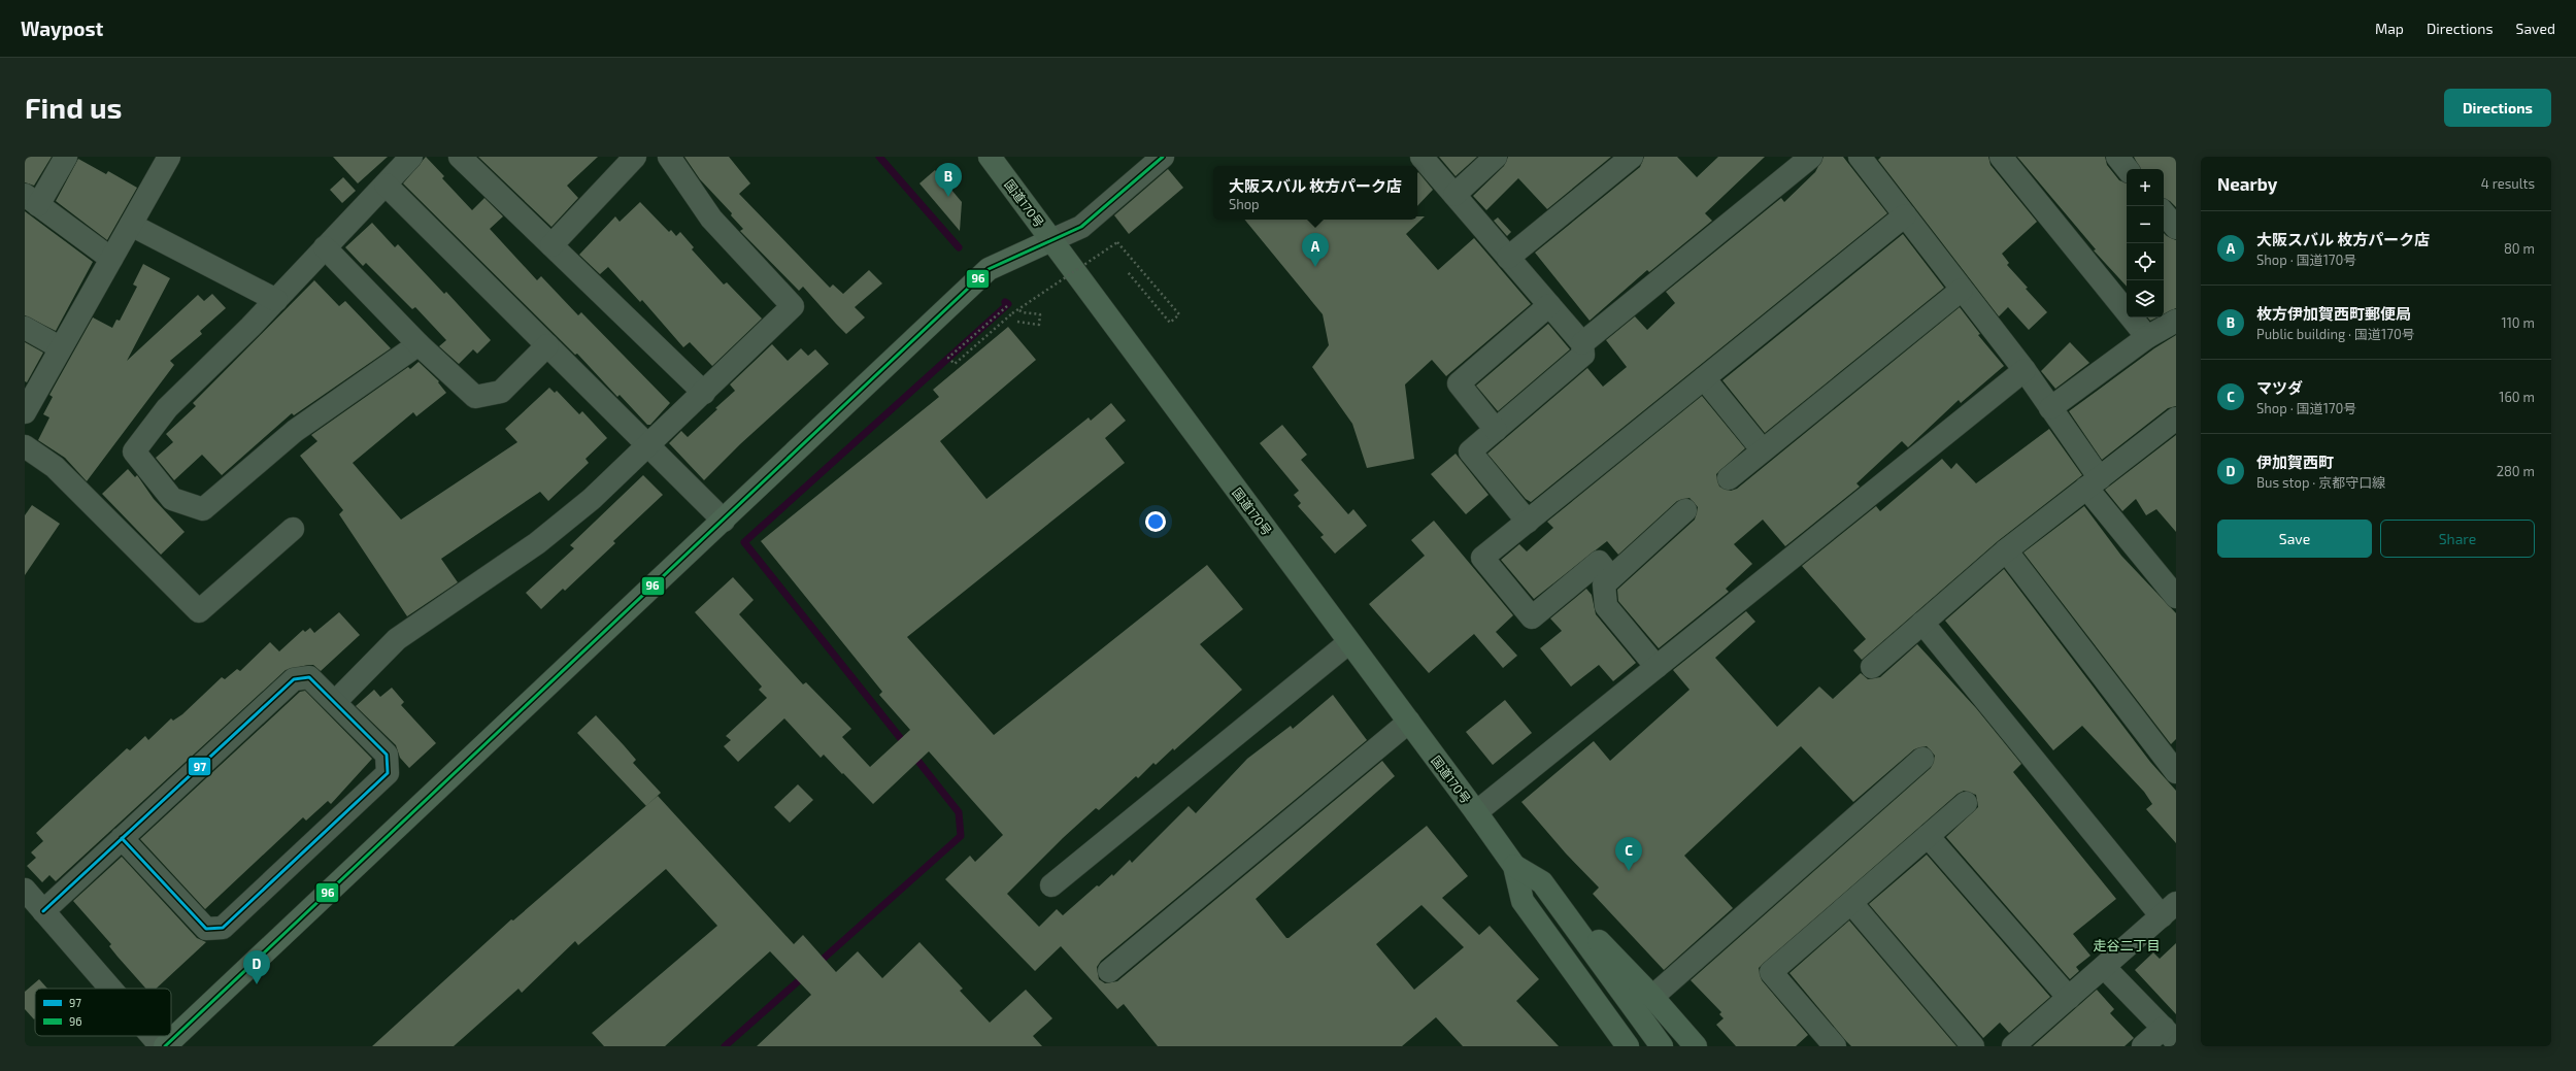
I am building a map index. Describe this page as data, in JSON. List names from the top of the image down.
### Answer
{
  "streets": {
    "highway": ["国道170号"]
  },
  "districts": ["走谷二丁目"],
  "lines": ["transit line 96", "transit line 97"],
  "legend": ["97", "96"],
  "page": {
    "header": "Waypost",
    "nav": ["Map", "Directions", "Saved"],
    "buttons": [
      "Directions",
      ["Save", "Share"]
    ],
    "title": "Find us",
    "heading": ["Nearby", "4 results"],
    "pins": [
      "B",
      "A",
      "C",
      "D"
    ],
    "popup": ["大阪スバル 枚方パーク店", "Shop"],
    "map_buttons": ["+", "−"],
    "list": [
      {
        "mark": "A",
        "name": "大阪スバル 枚方パーク店",
        "note": "Shop · 国道170号",
        "value": "80 m"
      },
      {
        "mark": "B",
        "name": "枚方伊加賀西町郵便局",
        "note": "Public building · 国道170号",
        "value": "110 m"
      },
      {
        "mark": "C",
        "name": "マツダ",
        "note": "Shop · 国道170号",
        "value": "160 m"
      },
      {
        "mark": "D",
        "name": "伊加賀西町",
        "note": "Bus stop · 京都守口線",
        "value": "280 m"
      }
    ]
  }
}
